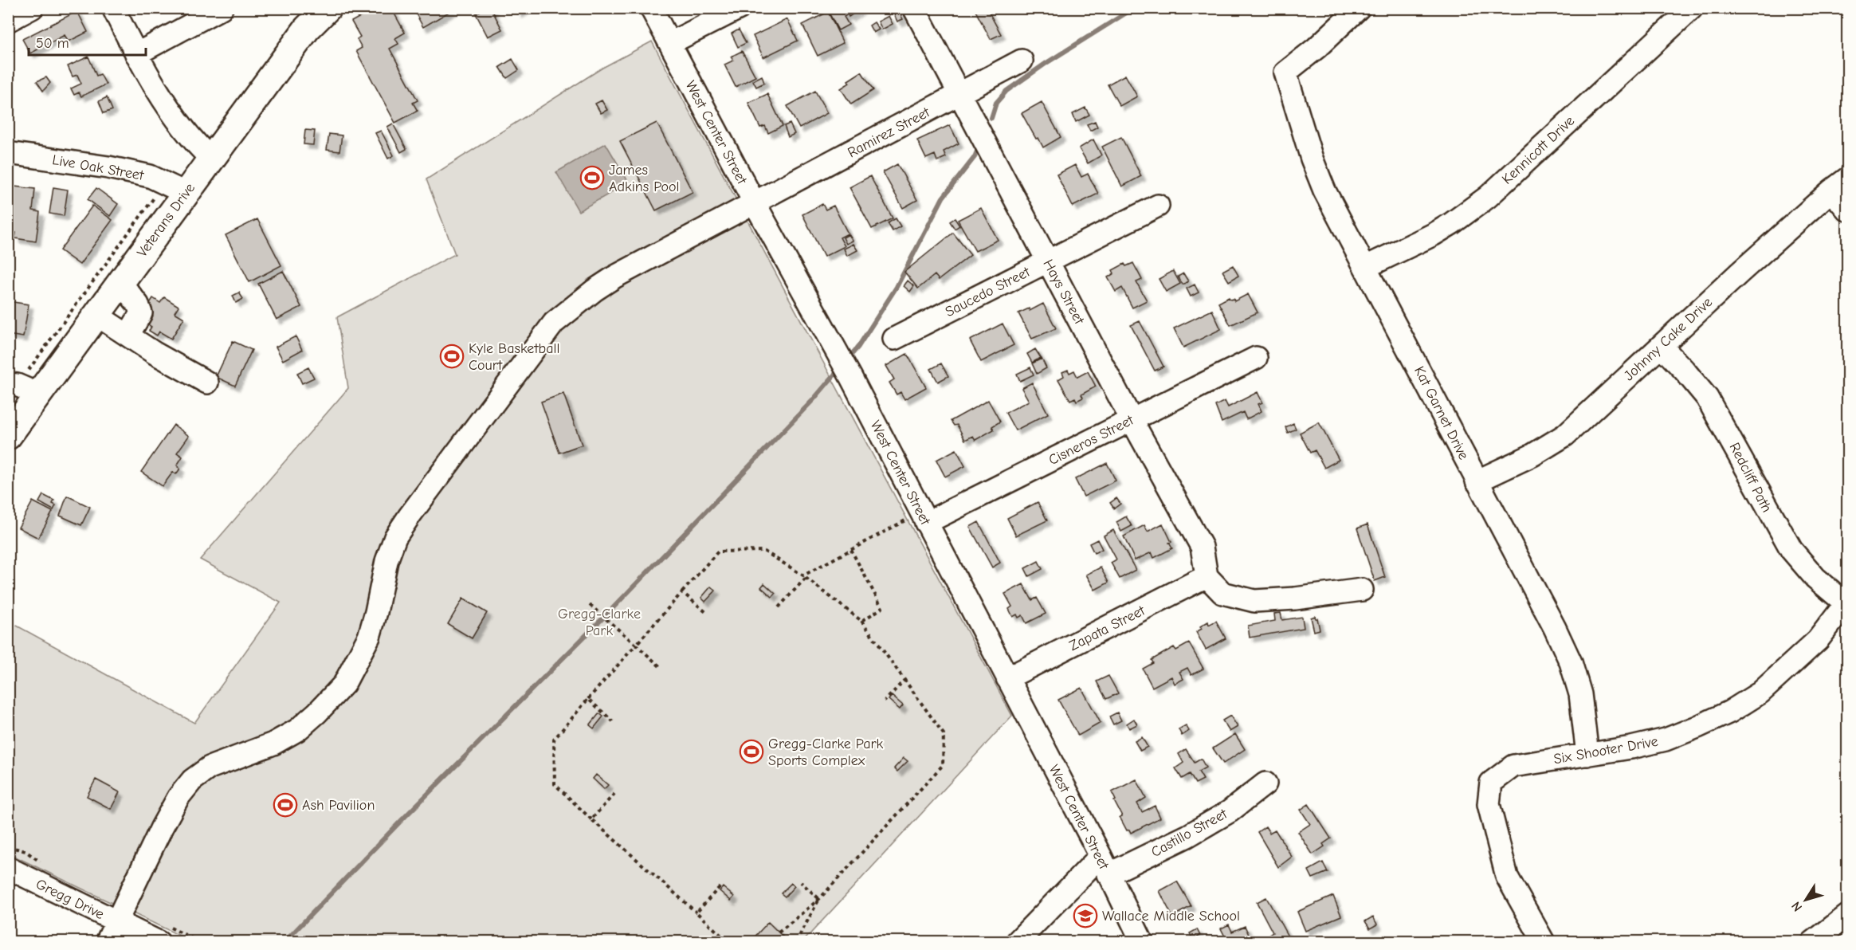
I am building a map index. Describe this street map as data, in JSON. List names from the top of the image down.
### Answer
{
  "streets": {
    "main road": ["Veterans Drive"],
    "street": [
      "West Center Street",
      "Ramirez Street",
      "Kennicott Drive",
      "Live Oak Street",
      "Saucedo Street",
      "Hays Street",
      "Johnny Cake Drive",
      "Kat Garnet Drive",
      "Cisneros Street",
      "Redcliff Path",
      "Zapata Street",
      "Six Shooter Drive",
      "Castillo Street",
      "Gregg Drive"
    ]
  },
  "crossings": [
    ["West Center Street", "Ramirez Street"],
    ["West Center Street", "Cisneros Street"],
    ["West Center Street", "Zapata Street"],
    ["West Center Street", "Castillo Street"],
    ["Ramirez Street", "Hays Street"],
    ["Ramirez Street", "Gregg Drive"],
    ["Kennicott Drive", "Kat Garnet Drive"],
    ["Live Oak Street", "Veterans Drive"],
    ["Saucedo Street", "Hays Street"],
    ["Hays Street", "Cisneros Street"],
    ["Hays Street", "Zapata Street"],
    ["Johnny Cake Drive", "Kat Garnet Drive"],
    ["Johnny Cake Drive", "Redcliff Path"],
    ["Kat Garnet Drive", "Six Shooter Drive"],
    ["Redcliff Path", "Six Shooter Drive"]
  ],
  "parks": ["Gregg-Clarke Park"],
  "places": {
    "sports": [
      "James Adkins Pool",
      "Kyle Basketball Court",
      "Gregg-Clarke Park Sports Complex",
      "Ash Pavilion"
    ],
    "school or university": ["Wallace Middle School"]
  },
  "scale_bar": "50 m",
  "north": "bottom left"
}
